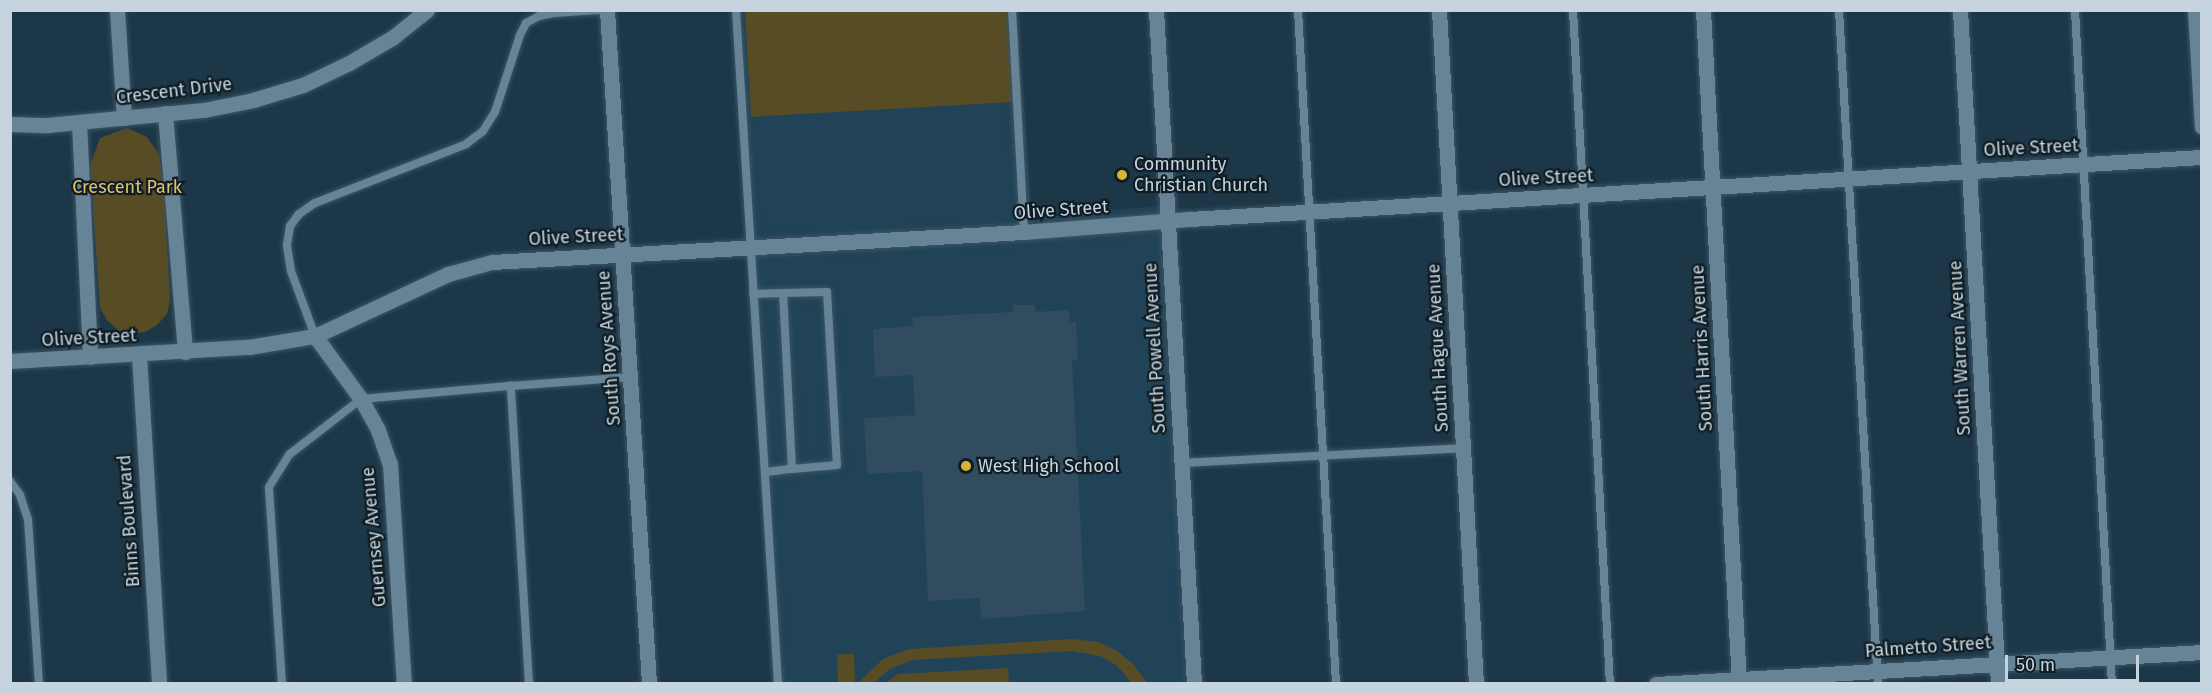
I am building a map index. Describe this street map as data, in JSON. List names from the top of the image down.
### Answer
{
  "streets": {
    "street": [
      "Crescent Drive",
      "Olive Street",
      "South Roys Avenue",
      "South Powell Avenue",
      "South Hague Avenue",
      "South Harris Avenue",
      "South Warren Avenue",
      "Binns Boulevard",
      "Guernsey Avenue",
      "Palmetto Street"
    ]
  },
  "crossings": [
    ["Olive Street", "South Roys Avenue"],
    ["Olive Street", "South Powell Avenue"],
    ["Olive Street", "South Hague Avenue"],
    ["Olive Street", "South Harris Avenue"],
    ["Olive Street", "South Warren Avenue"],
    ["Olive Street", "Binns Boulevard"],
    ["Olive Street", "Guernsey Avenue"],
    ["South Harris Avenue", "Palmetto Street"],
    ["South Warren Avenue", "Palmetto Street"]
  ],
  "parks": ["Crescent Park"],
  "places": ["Community Christian Church", "West High School"],
  "scale_bar": "50 m"
}
